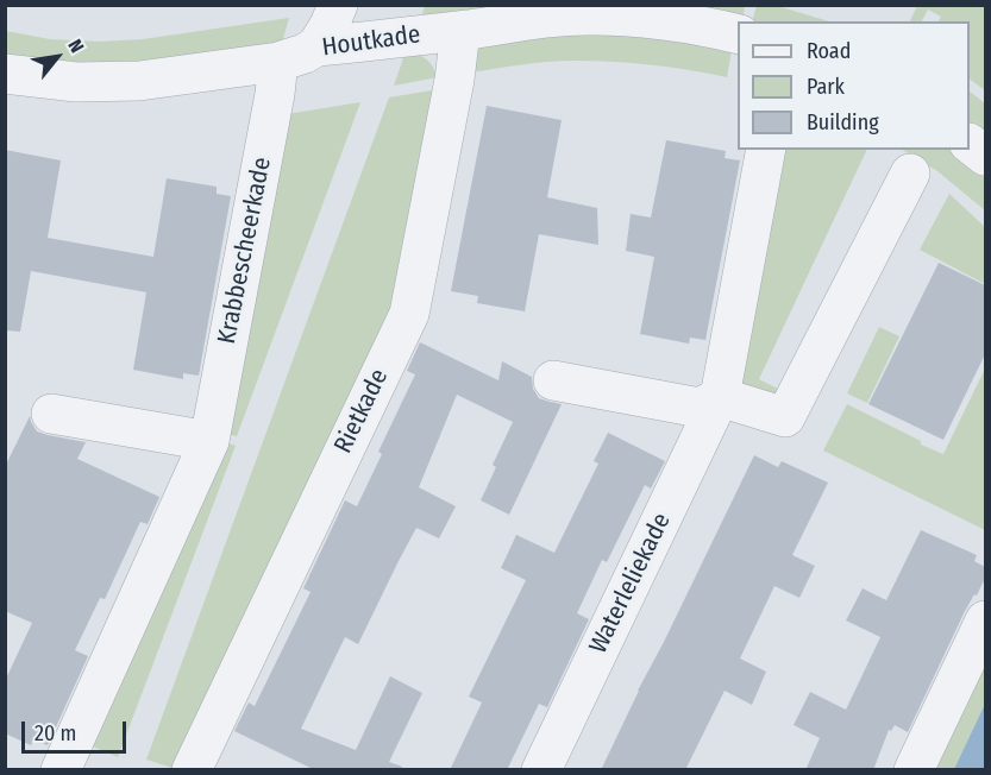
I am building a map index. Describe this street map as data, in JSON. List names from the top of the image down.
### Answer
{
  "streets": {
    "street": [
      "Houtkade",
      "Krabbescheerkade",
      "Rietkade",
      "Waterleliekade"
    ]
  },
  "crossings": [
    ["Houtkade", "Krabbescheerkade"],
    ["Houtkade", "Rietkade"]
  ],
  "legend": ["Road", "Park", "Building"],
  "scale_bar": "20 m",
  "north": "top right"
}
